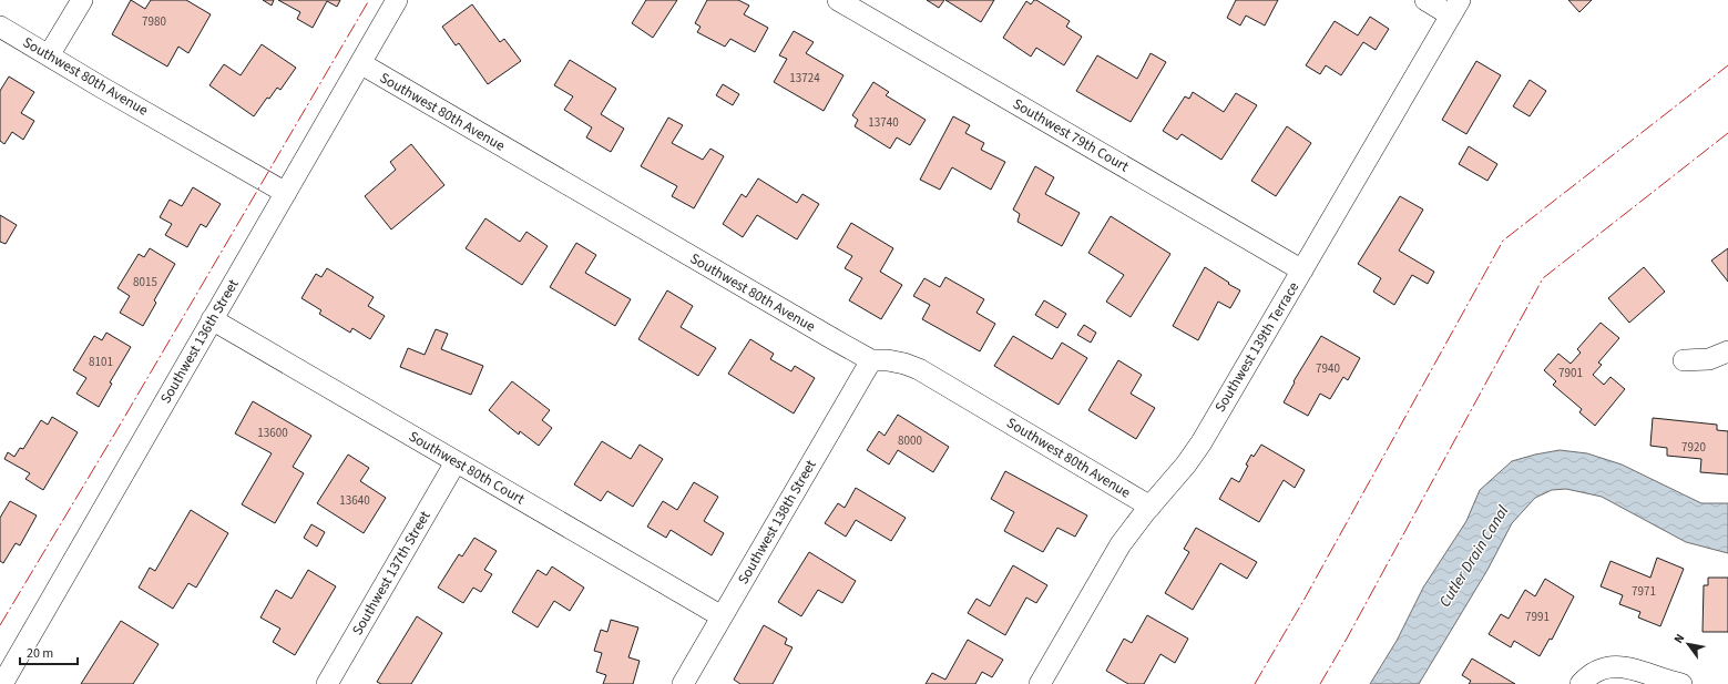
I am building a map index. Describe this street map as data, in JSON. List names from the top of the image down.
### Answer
{
  "streets": {
    "street": [
      "Southwest 80th Avenue",
      "Southwest 79th Court",
      "Southwest 136th Street",
      "Southwest 139th Terrace",
      "Southwest 80th Court",
      "Southwest 138th Street",
      "Southwest 137th Street"
    ]
  },
  "crossings": [
    ["Southwest 80th Avenue", "Southwest 136th Street"],
    ["Southwest 80th Avenue", "Southwest 139th Terrace"],
    ["Southwest 80th Avenue", "Southwest 138th Street"],
    ["Southwest 79th Court", "Southwest 139th Terrace"],
    ["Southwest 136th Street", "Southwest 80th Court"],
    ["Southwest 80th Court", "Southwest 138th Street"],
    ["Southwest 80th Court", "Southwest 137th Street"]
  ],
  "water": ["Cutler Drain Canal"],
  "house_numbers": [
    "7980",
    "13724",
    "13740",
    "8015",
    "8101",
    "7940",
    "7901",
    "13600",
    "8000",
    "7920",
    "13640",
    "7971",
    "7991"
  ],
  "scale_bar": "20 m",
  "north": "top left"
}
